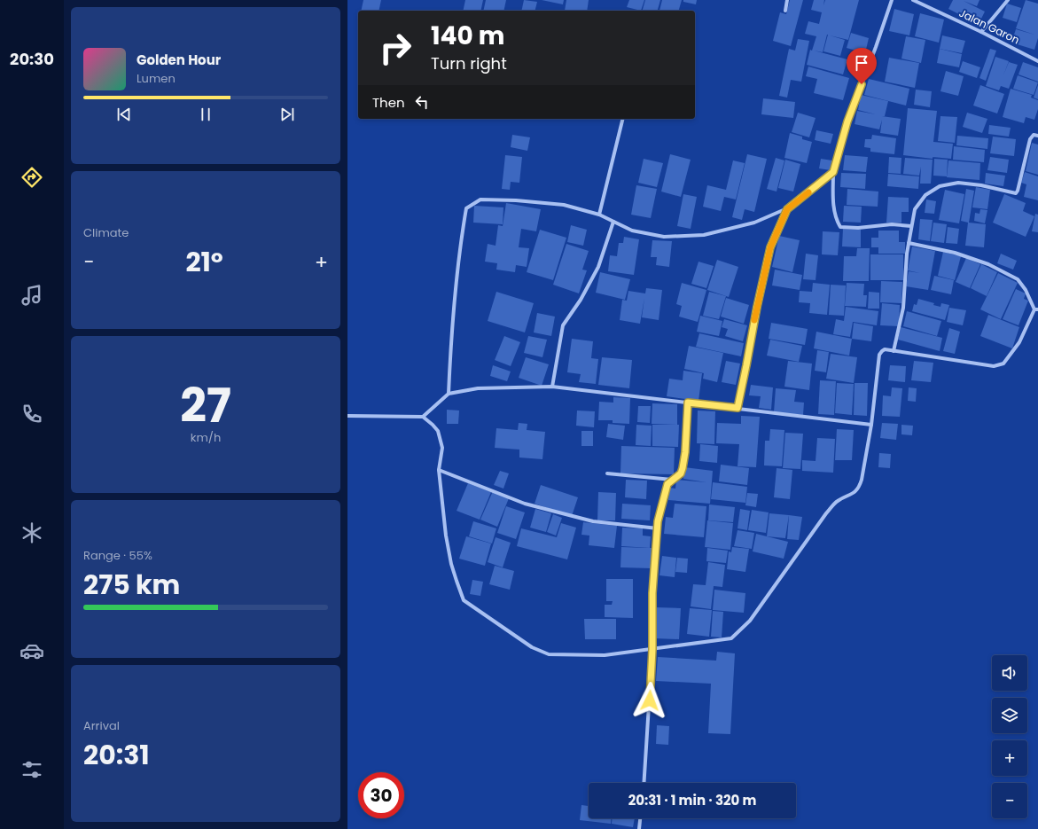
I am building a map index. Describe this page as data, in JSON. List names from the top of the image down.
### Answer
{
  "streets": {
    "street": ["Jalan Garon"]
  },
  "page": {
    "tabs": "20:30",
    "turn": ["140 m", "Turn right"],
    "song": ["Golden Hour", "Lumen"],
    "then": "Then",
    "tile": [
      "Climate",
      ["27", "km/h"],
      ["Range · 55%", "275 km"],
      ["Arrival", "20:31"]
    ],
    "heat": ["−", "21°", "+"],
    "map_buttons": ["+", "−"],
    "limit": "30",
    "trip": "20:31 · 1 min · 320 m"
  }
}
